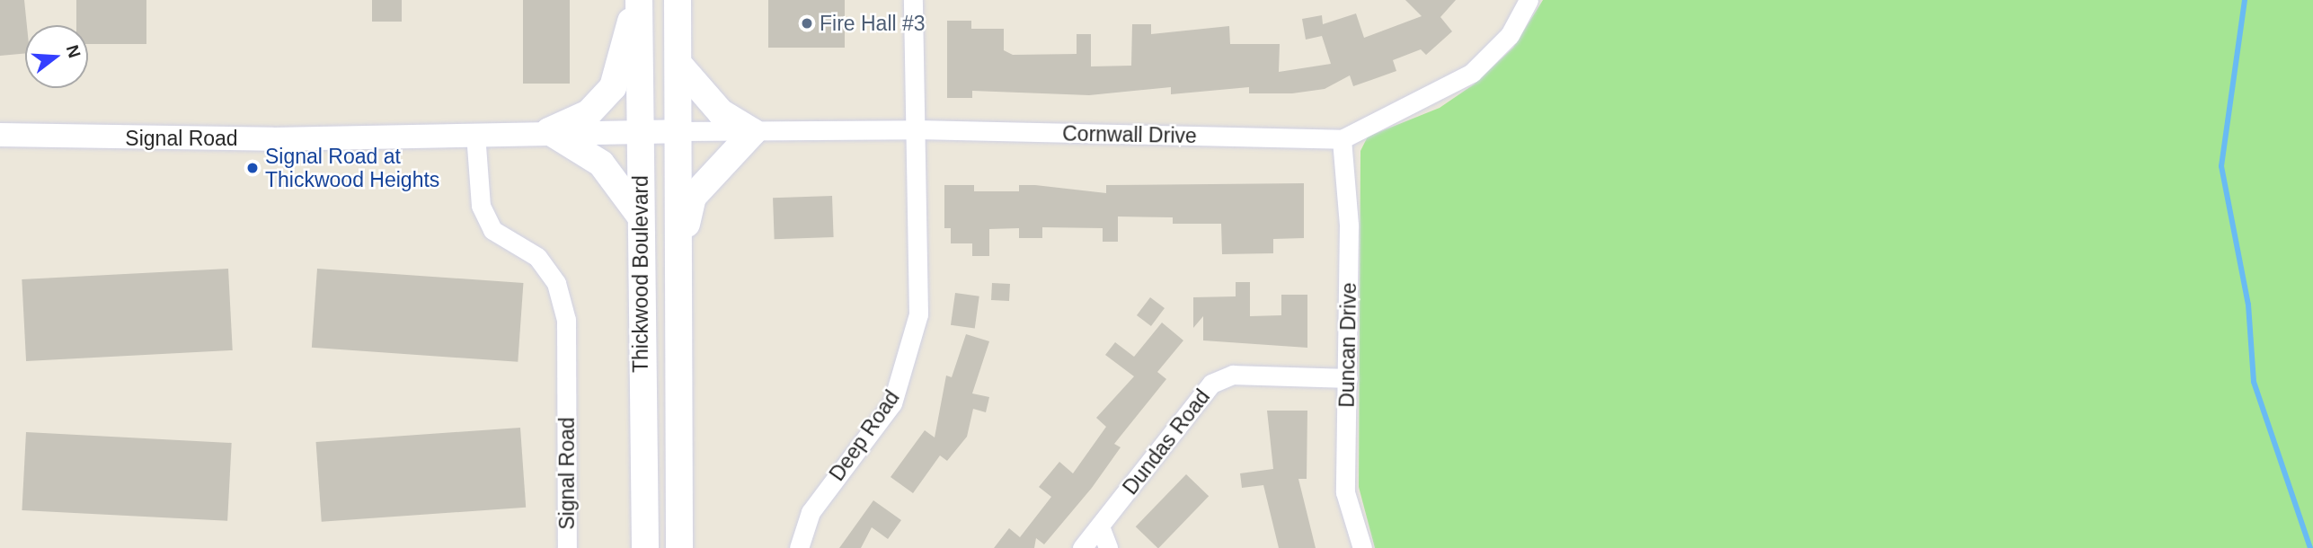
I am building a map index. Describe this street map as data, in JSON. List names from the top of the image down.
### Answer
{
  "streets": {
    "main road": ["Thickwood Boulevard"],
    "street": [
      "Cornwall Drive",
      "Signal Road",
      "Duncan Drive",
      "Deep Road",
      "Dundas Road"
    ]
  },
  "crossings": [
    ["Cornwall Drive", "Signal Road"],
    ["Cornwall Drive", "Thickwood Boulevard"],
    ["Cornwall Drive", "Duncan Drive"],
    ["Cornwall Drive", "Deep Road"],
    ["Signal Road", "Thickwood Boulevard"],
    ["Duncan Drive", "Dundas Road"]
  ],
  "places": ["Fire Hall #3", "Signal Road at Thickwood Heights"],
  "north": "right"
}
